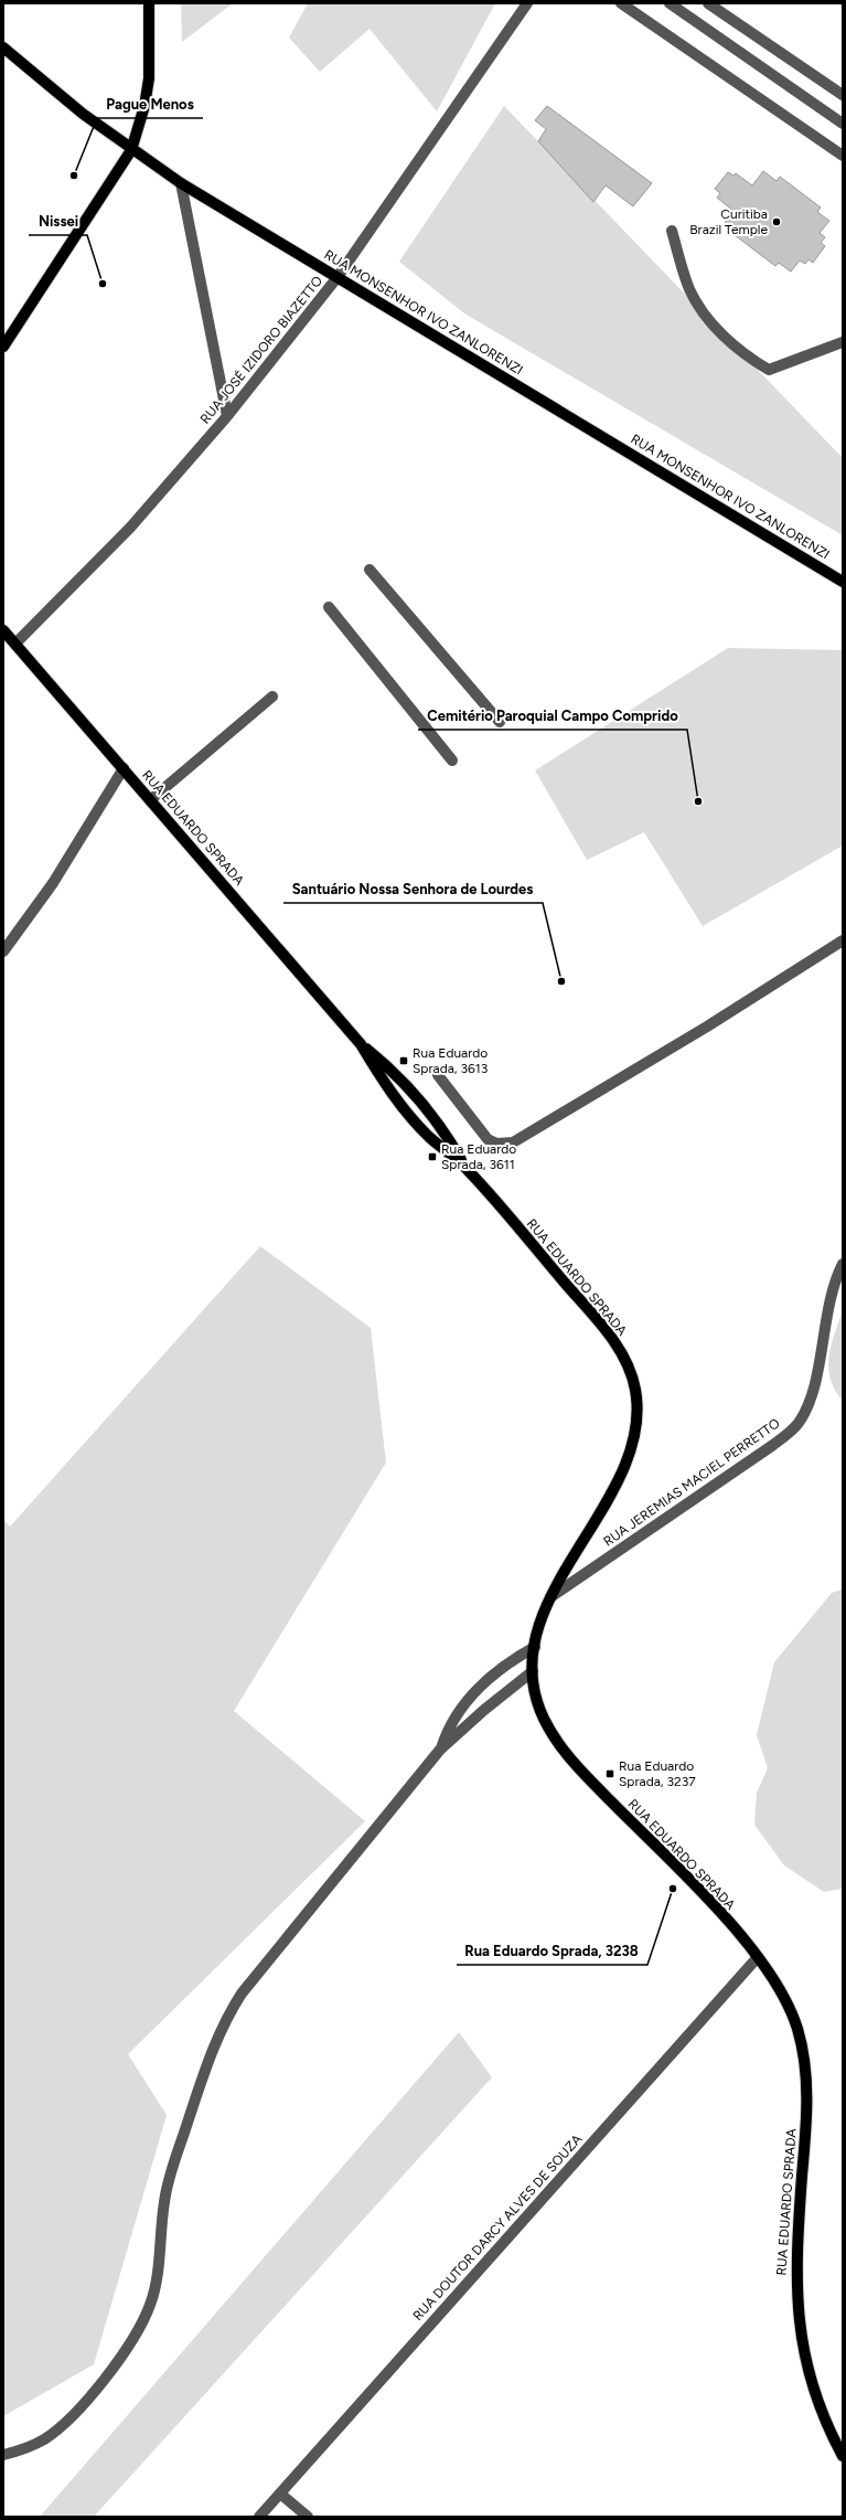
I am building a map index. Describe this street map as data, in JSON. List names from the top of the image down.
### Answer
{
  "streets": {
    "main road": ["RUA MONSENHOR IVO ZANLORENZI", "RUA EDUARDO SPRADA"],
    "street": ["RUA JOSÉ IZIDORO BIAZETTO", "RUA JEREMIAS MACIEL PERRETTO", "RUA DOUTOR DARCY ALVES DE SOUZA"]
  },
  "crossings": [
    ["RUA MONSENHOR IVO ZANLORENZI", "RUA JOSÉ IZIDORO BIAZETTO"],
    ["RUA JOSÉ IZIDORO BIAZETTO", "RUA EDUARDO SPRADA"],
    ["RUA EDUARDO SPRADA", "RUA JEREMIAS MACIEL PERRETTO"],
    ["RUA EDUARDO SPRADA", "RUA DOUTOR DARCY ALVES DE SOUZA"]
  ],
  "places": {
    "other": [
      "Pague Menos",
      "Curitiba Brazil Temple",
      "Nissei",
      "Cemitério Paroquial Campo Comprido",
      "Santuário Nossa Senhora de Lourdes",
      "Rua Eduardo Sprada, 3238"
    ],
    "transit": ["Rua Eduardo Sprada, 3613", "Rua Eduardo Sprada, 3611", "Rua Eduardo Sprada, 3237"]
  }
}
